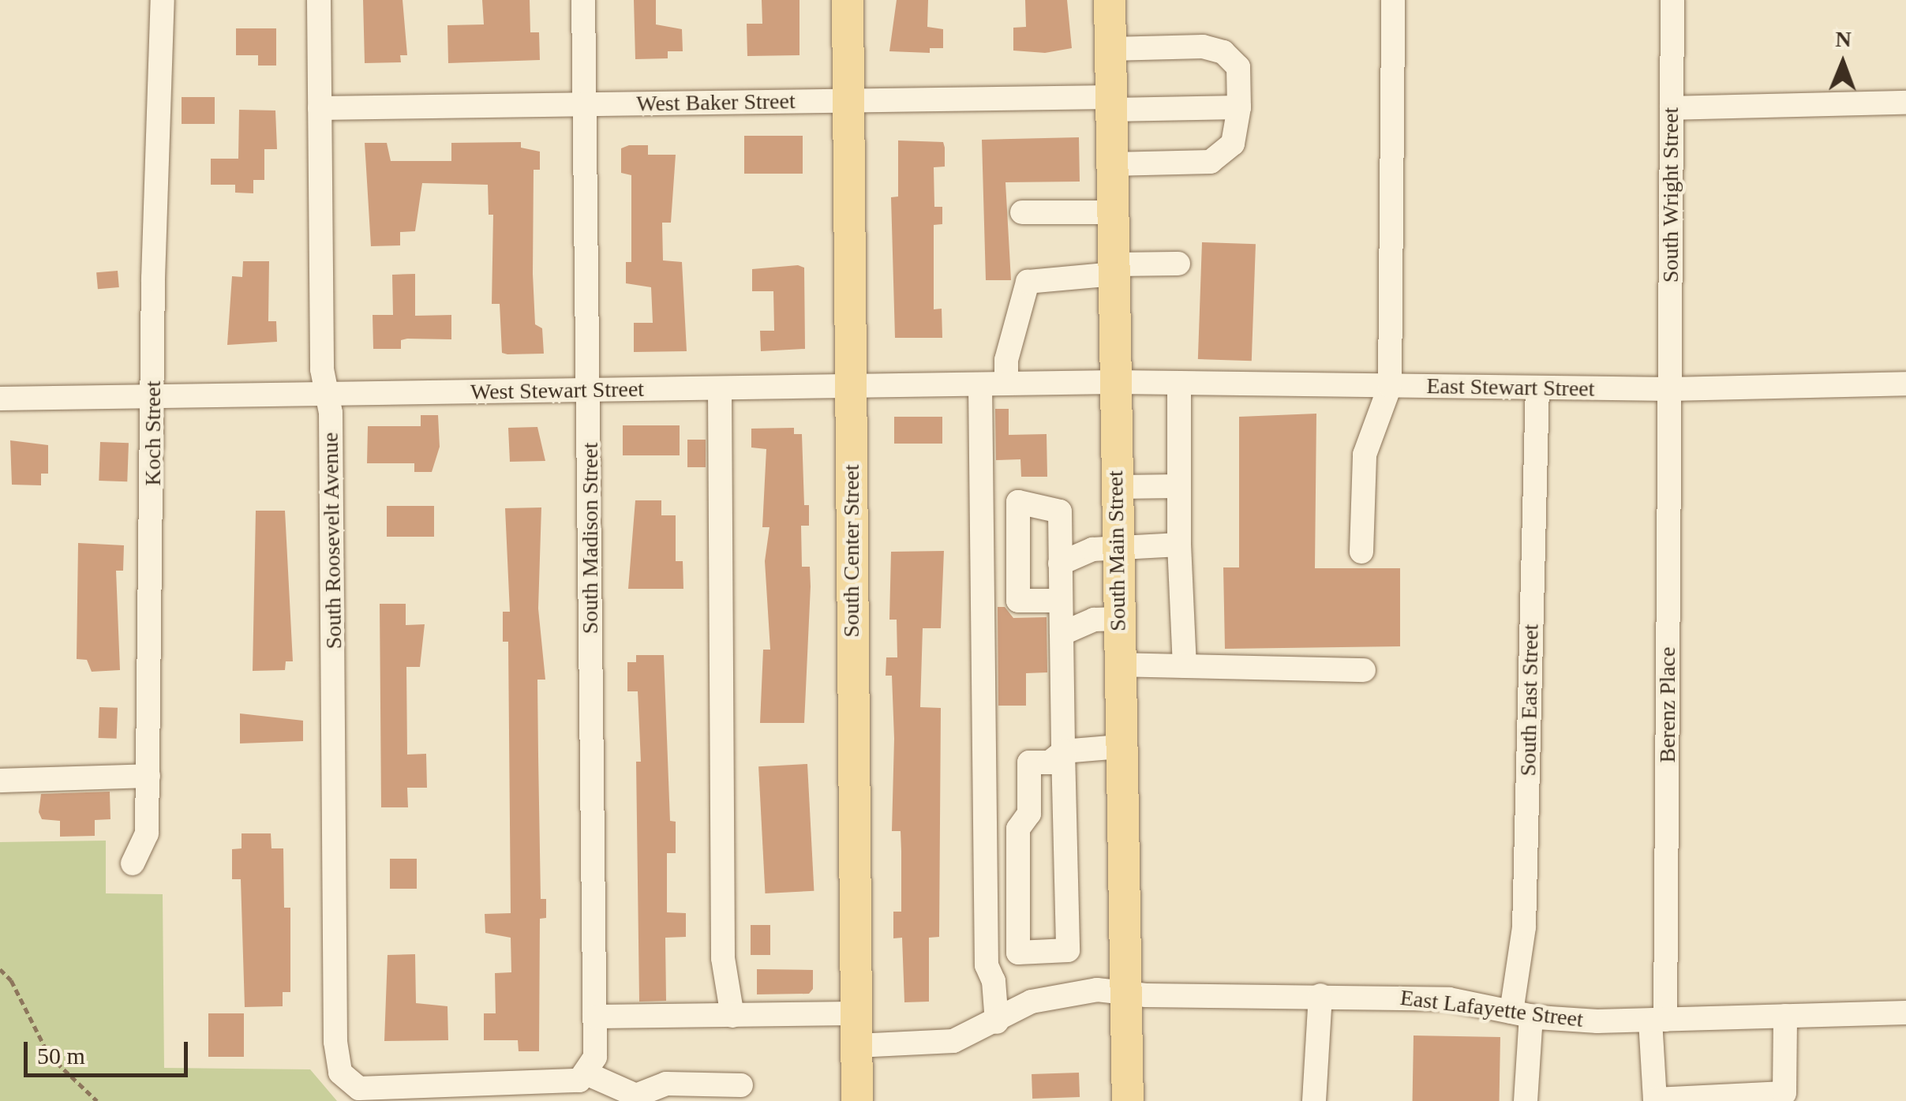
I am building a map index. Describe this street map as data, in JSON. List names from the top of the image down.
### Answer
{
  "streets": {
    "main road": ["South Center Street", "South Main Street"],
    "street": [
      "West Baker Street",
      "South Wright Street",
      "East Stewart Street",
      "West Stewart Street",
      "Koch Street",
      "South Madison Street",
      "South Roosevelt Avenue",
      "South East Street",
      "Berenz Place",
      "East Lafayette Street"
    ]
  },
  "crossings": [
    ["West Baker Street", "South Madison Street"],
    ["West Baker Street", "South Roosevelt Avenue"],
    ["West Baker Street", "South Center Street"],
    ["West Baker Street", "South Main Street"],
    ["South Wright Street", "East Stewart Street"],
    ["South Wright Street", "Berenz Place"],
    ["East Stewart Street", "West Stewart Street"],
    ["East Stewart Street", "South Main Street"],
    ["East Stewart Street", "South East Street"],
    ["East Stewart Street", "Berenz Place"],
    ["West Stewart Street", "Koch Street"],
    ["West Stewart Street", "South Madison Street"],
    ["West Stewart Street", "South Roosevelt Avenue"],
    ["West Stewart Street", "South Center Street"],
    ["West Stewart Street", "South Main Street"],
    ["South Madison Street", "South Roosevelt Avenue"],
    ["South Center Street", "East Lafayette Street"],
    ["South Main Street", "East Lafayette Street"],
    ["South East Street", "East Lafayette Street"],
    ["Berenz Place", "East Lafayette Street"]
  ],
  "scale_bar": "50 m",
  "north": "top"
}
